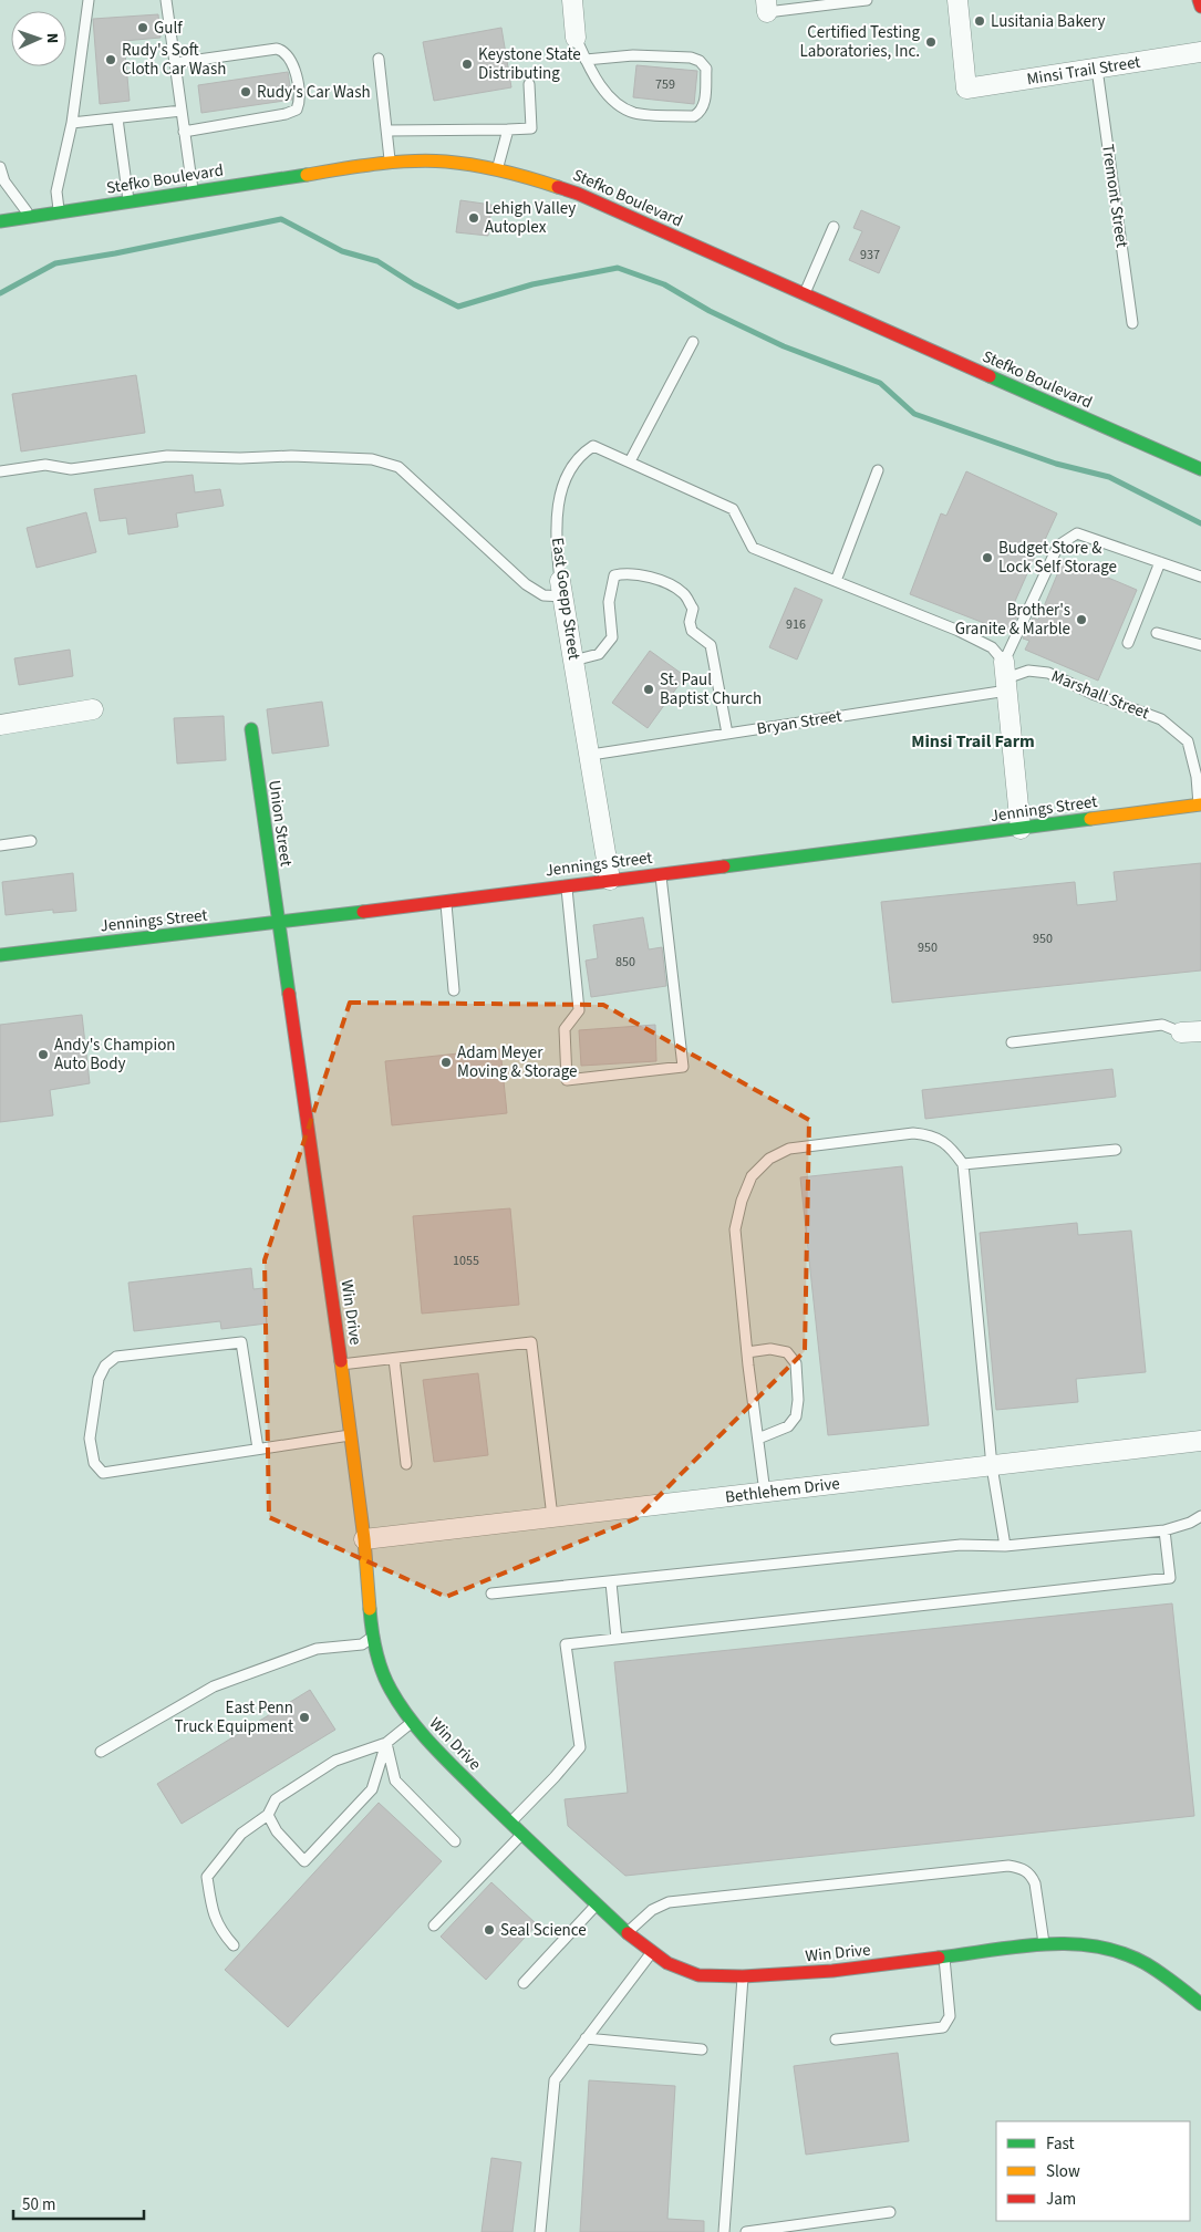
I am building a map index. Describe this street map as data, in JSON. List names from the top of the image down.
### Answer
{
  "streets": {
    "street": [
      "Minsi Trail Street",
      "Stefko Boulevard",
      "East Goepp Street",
      "Jennings Street",
      "Union Street",
      "Win Drive",
      "Bethlehem Drive"
    ],
    "lane": ["Tremont Street", "Marshall Street", "Bryan Street"]
  },
  "crossings": [
    ["Minsi Trail Street", "Tremont Street"],
    ["East Goepp Street", "Bryan Street"],
    ["East Goepp Street", "Jennings Street"],
    ["Marshall Street", "Bryan Street"],
    ["Marshall Street", "Jennings Street"],
    ["Jennings Street", "Union Street"],
    ["Jennings Street", "Win Drive"],
    ["Union Street", "Win Drive"],
    ["Win Drive", "Bethlehem Drive"]
  ],
  "districts": ["Minsi Trail Farm"],
  "places": [
    "Lusitania Bakery",
    "Gulf",
    "Certified Testing Laboratories, Inc.",
    "Rudy's Soft Cloth Car Wash",
    "Keystone State Distributing",
    "Rudy's Car Wash",
    "Lehigh Valley Autoplex",
    "Budget Store & Lock Self Storage",
    "Brother's Granite & Marble",
    "St. Paul Baptist Church",
    "Andy's Champion Auto Body",
    "Adam Meyer Moving & Storage",
    "East Penn Truck Equipment",
    "Seal Science"
  ],
  "house_numbers": [
    "759",
    "937",
    "916",
    "950",
    "950",
    "850",
    "1055"
  ],
  "legend": ["Fast", "Slow", "Jam"],
  "scale_bar": "50 m",
  "north": "right"
}
